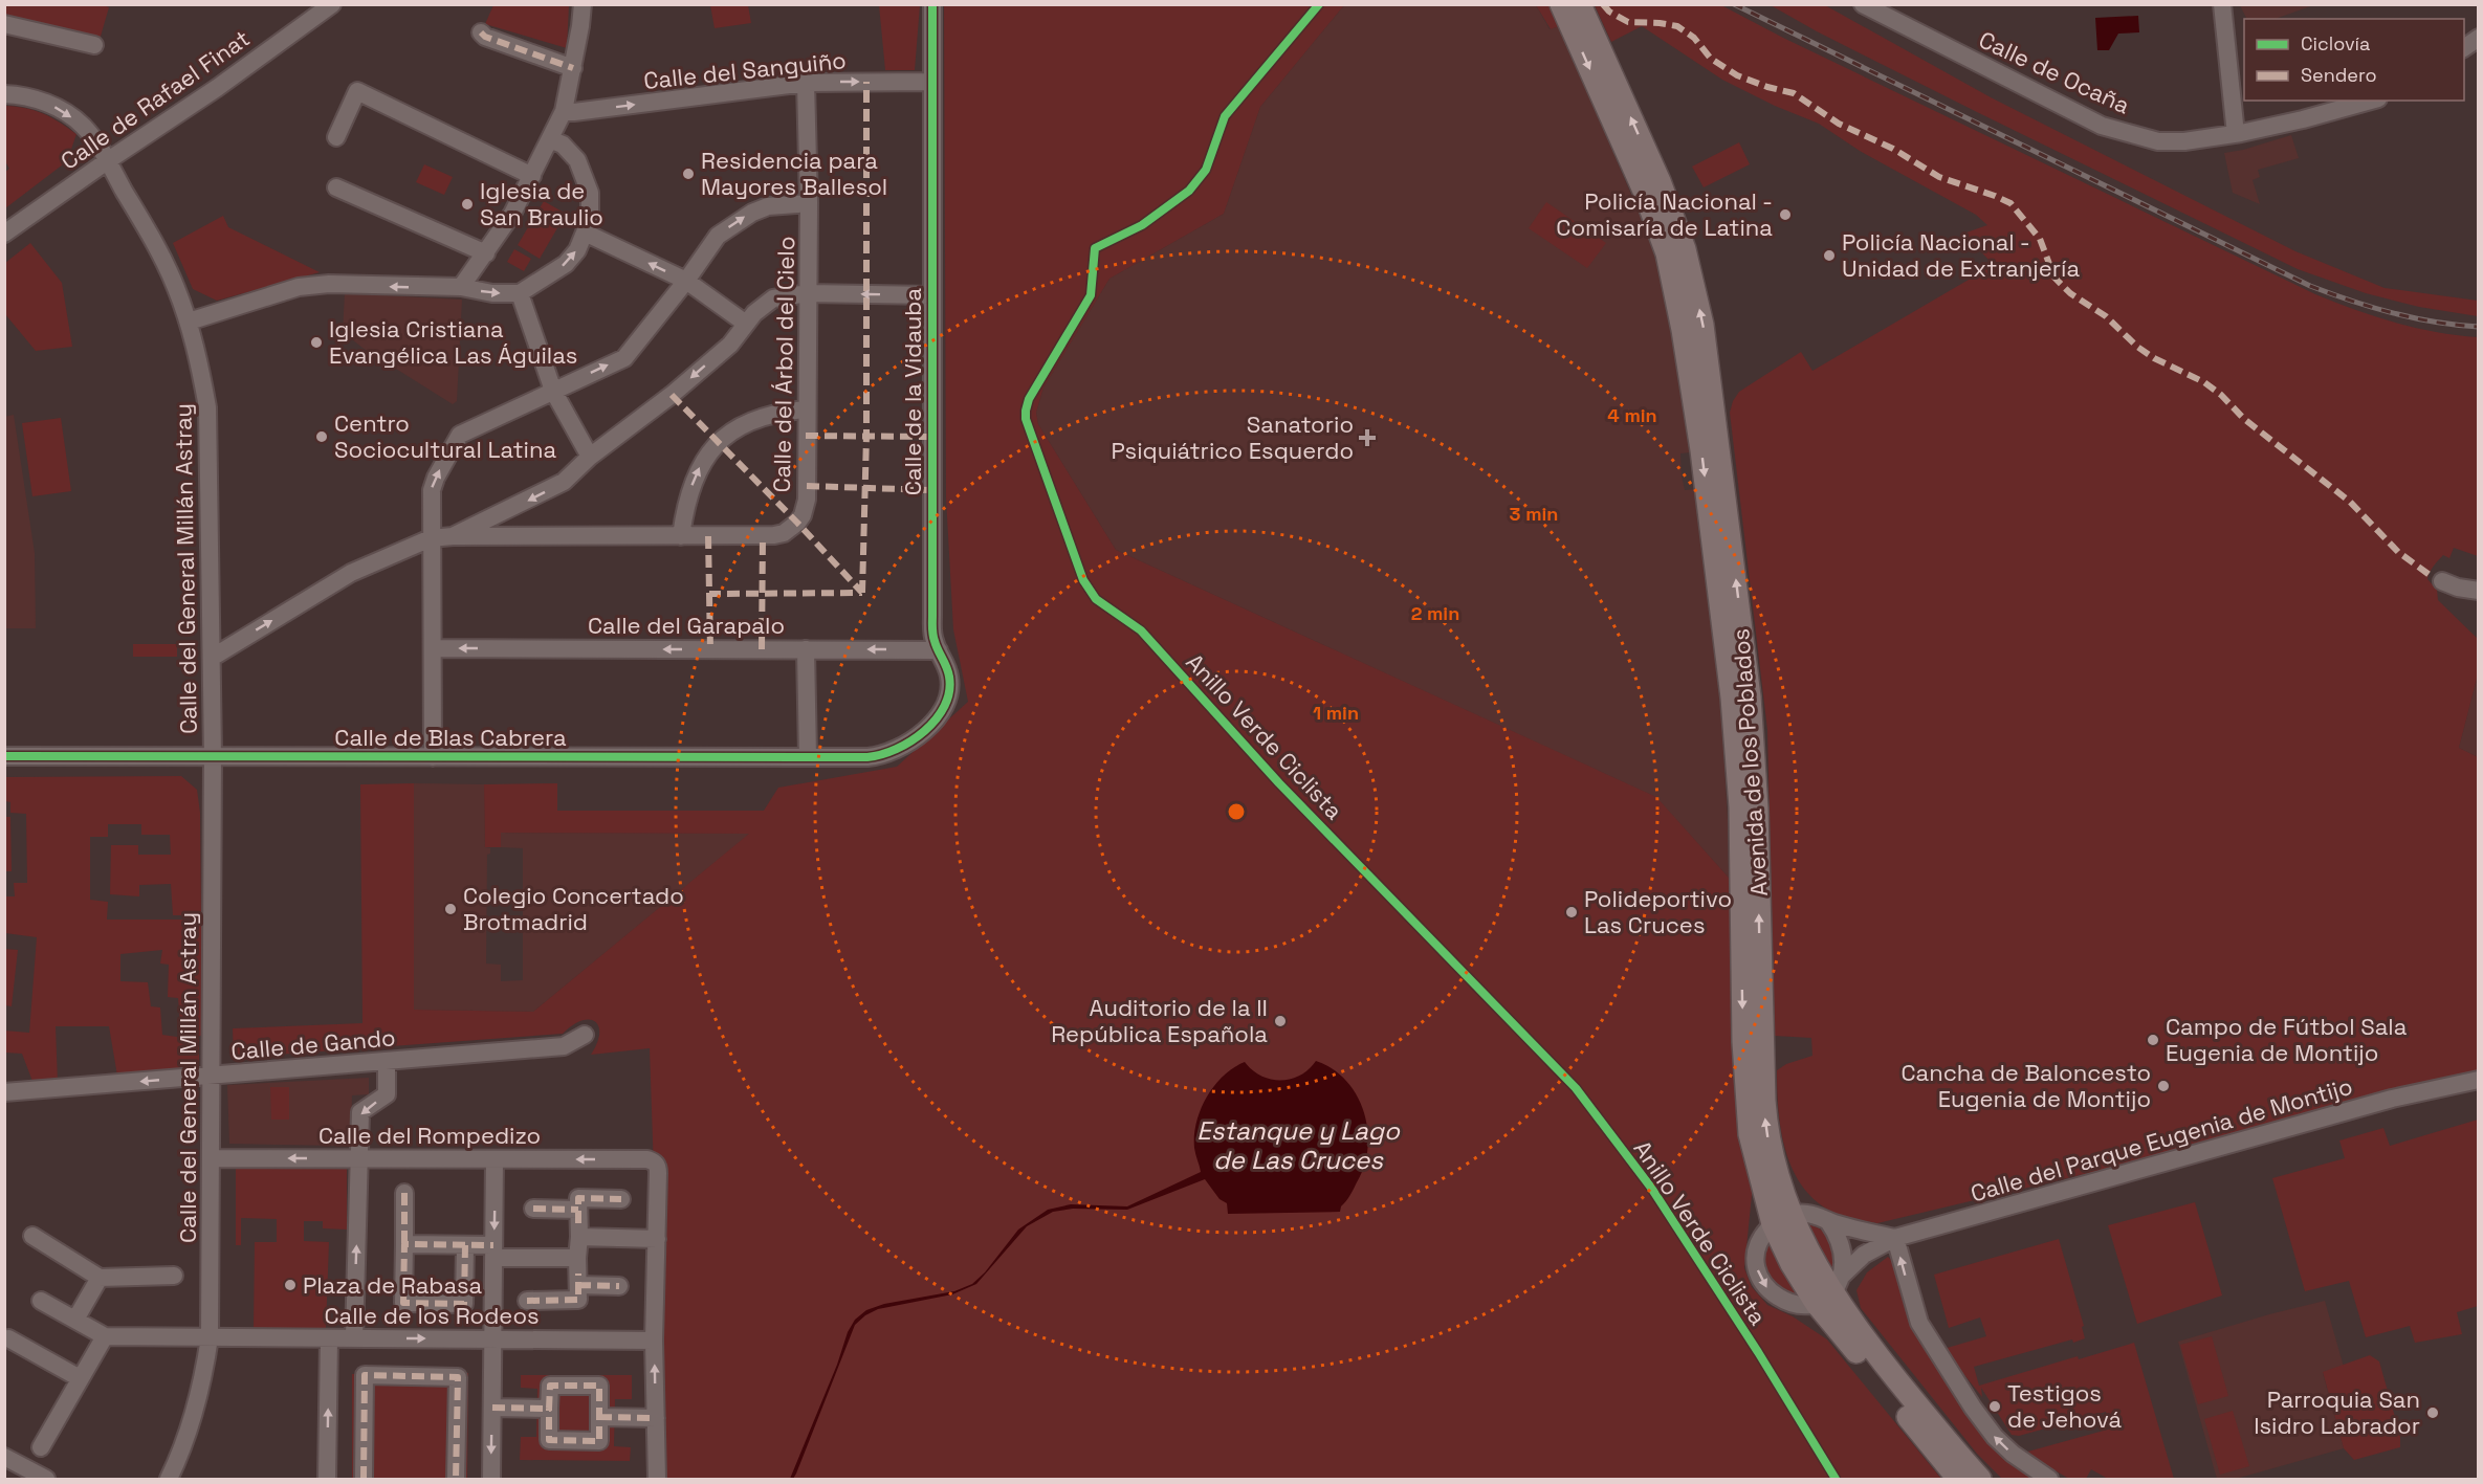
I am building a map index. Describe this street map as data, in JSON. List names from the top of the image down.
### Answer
{
  "streets": {
    "main road": ["Avenida de los Poblados"],
    "street": [
      "Calle del Sanguiño",
      "Calle de Ocaña",
      "Calle de Rafael Finat",
      "Calle del Árbol del Cielo",
      "Calle de la Vidauba",
      "Calle del General Millán Astray",
      "Calle del Garapalo",
      "Calle de Blas Cabrera",
      "Calle de Gando",
      "Calle del Rompedizo",
      "Calle del Parque Eugenia de Montijo",
      "Calle de los Rodeos"
    ],
    "cycle path": ["Anillo Verde Ciclista"]
  },
  "crossings": [
    ["Calle del Sanguiño", "Calle del Árbol del Cielo"],
    ["Calle del Sanguiño", "Calle de la Vidauba"],
    ["Calle de Rafael Finat", "Calle del General Millán Astray"],
    ["Calle de la Vidauba", "Calle del Garapalo"],
    ["Calle de la Vidauba", "Calle de Blas Cabrera"],
    ["Calle del General Millán Astray", "Calle de Blas Cabrera"],
    ["Calle del General Millán Astray", "Calle de Gando"],
    ["Calle del General Millán Astray", "Calle del Rompedizo"],
    ["Calle del General Millán Astray", "Calle de los Rodeos"],
    ["Avenida de los Poblados", "Calle del Parque Eugenia de Montijo"]
  ],
  "one_way": ["Calle del Sanguiño", "Calle del Garapalo", "Calle de Gando"],
  "water": ["Estanque y Lago de Las Cruces"],
  "places": {
    "other": [
      "Residencia para Mayores Ballesol",
      "Iglesia de San Braulio",
      "Policía Nacional - Comisaría de Latina",
      "Policía Nacional - Unidad de Extranjería",
      "Iglesia Cristiana Evangélica Las Águilas",
      "Centro Sociocultural Latina",
      "Colegio Concertado Brotmadrid",
      "Polideportivo Las Cruces",
      "Auditorio de la II República Española",
      "Campo de Fútbol Sala Eugenia de Montijo",
      "Cancha de Baloncesto Eugenia de Montijo",
      "Plaza de Rabasa",
      "Testigos de Jehová",
      "Parroquia San Isidro Labrador"
    ],
    "health": ["Sanatorio Psiquiátrico Esquerdo"]
  },
  "legend": ["Ciclovía", "Sendero"],
  "rings": [
    "4 min",
    "3 min",
    "2 min",
    "1 min"
  ]
}
